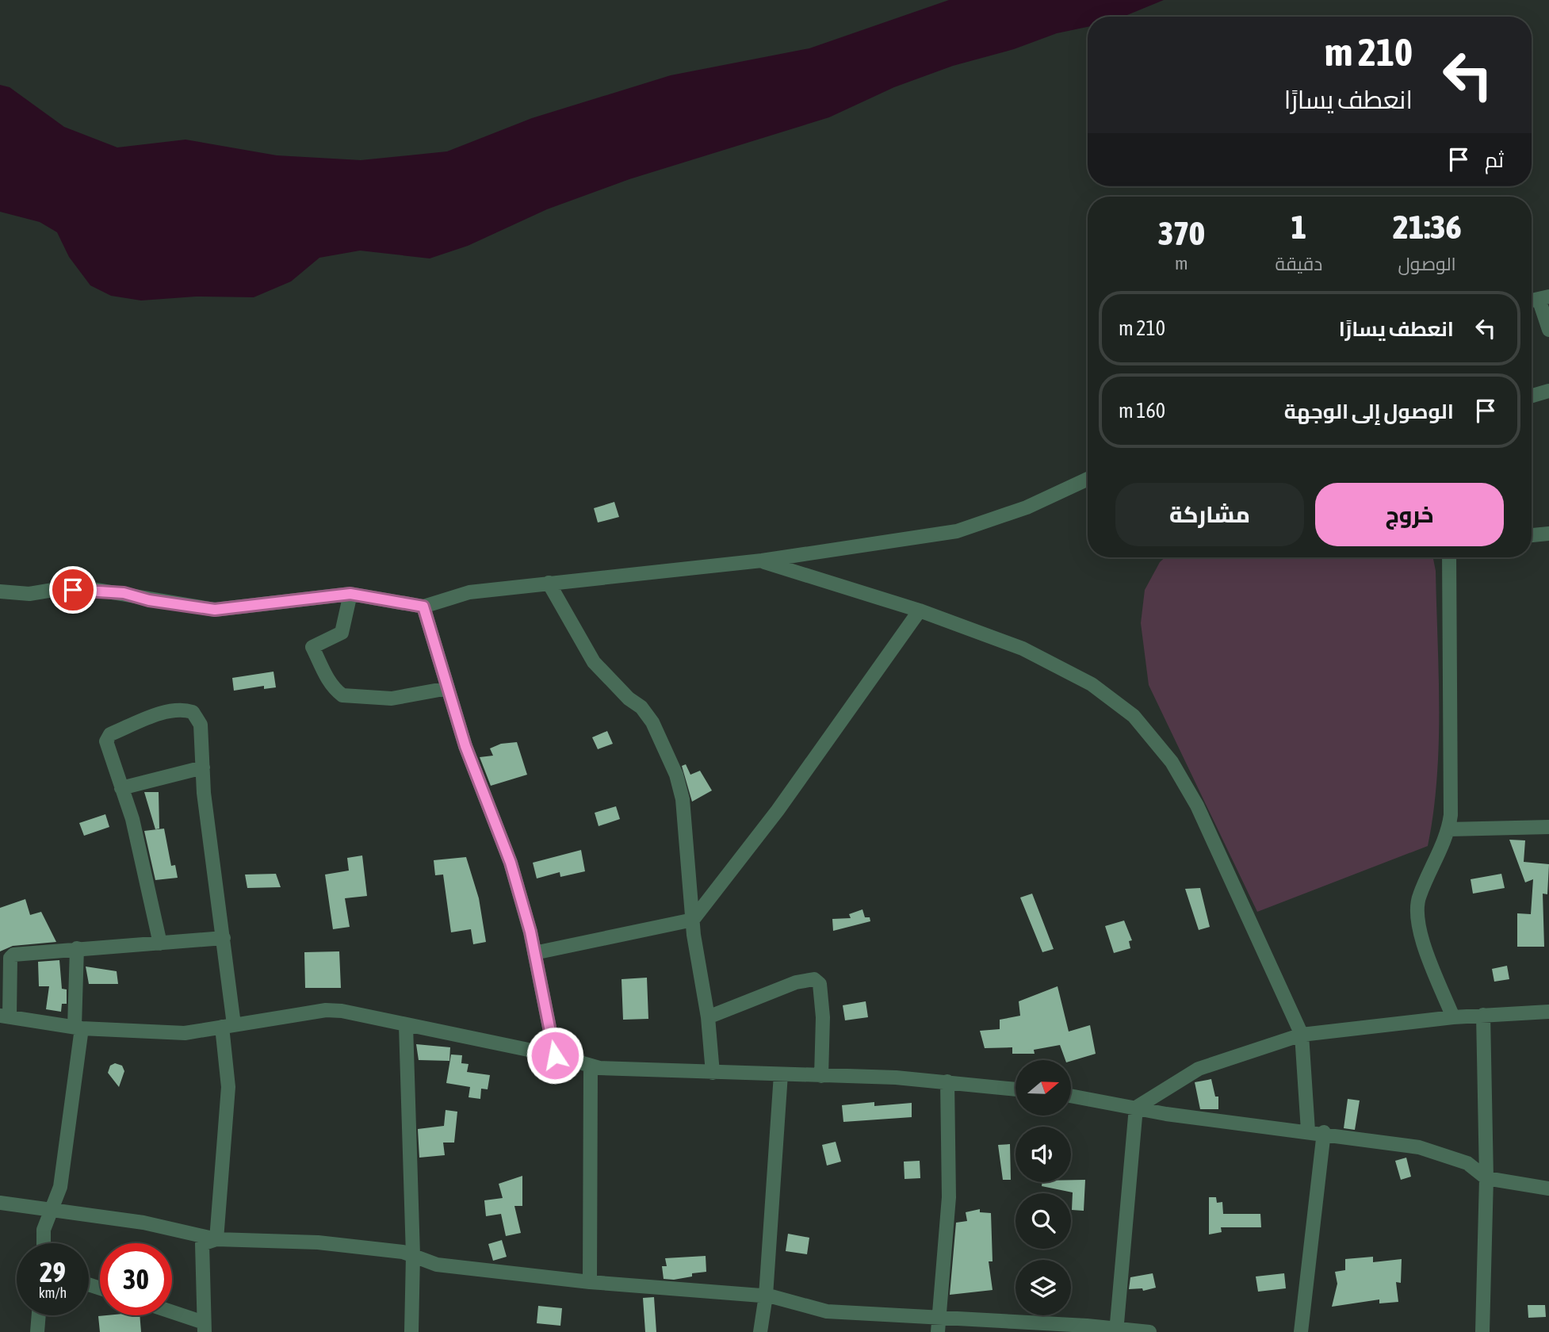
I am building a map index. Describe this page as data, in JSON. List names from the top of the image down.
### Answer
{
  "north": "right",
  "page": {
    "turn": ["210 m", "انعطف يسارًا"],
    "then": "ثم",
    "eta": [
      "21:36",
      "الوصول",
      "1",
      "دقيقة",
      "370",
      "m"
    ],
    "list": [
      {
        "name": "انعطف يسارًا",
        "value": "210 m"
      },
      {
        "name": "الوصول إلى الوجهة",
        "value": "160 m"
      }
    ],
    "buttons": ["خروج", "مشاركة"],
    "speed": "29 km/h",
    "limit": "30"
  }
}
